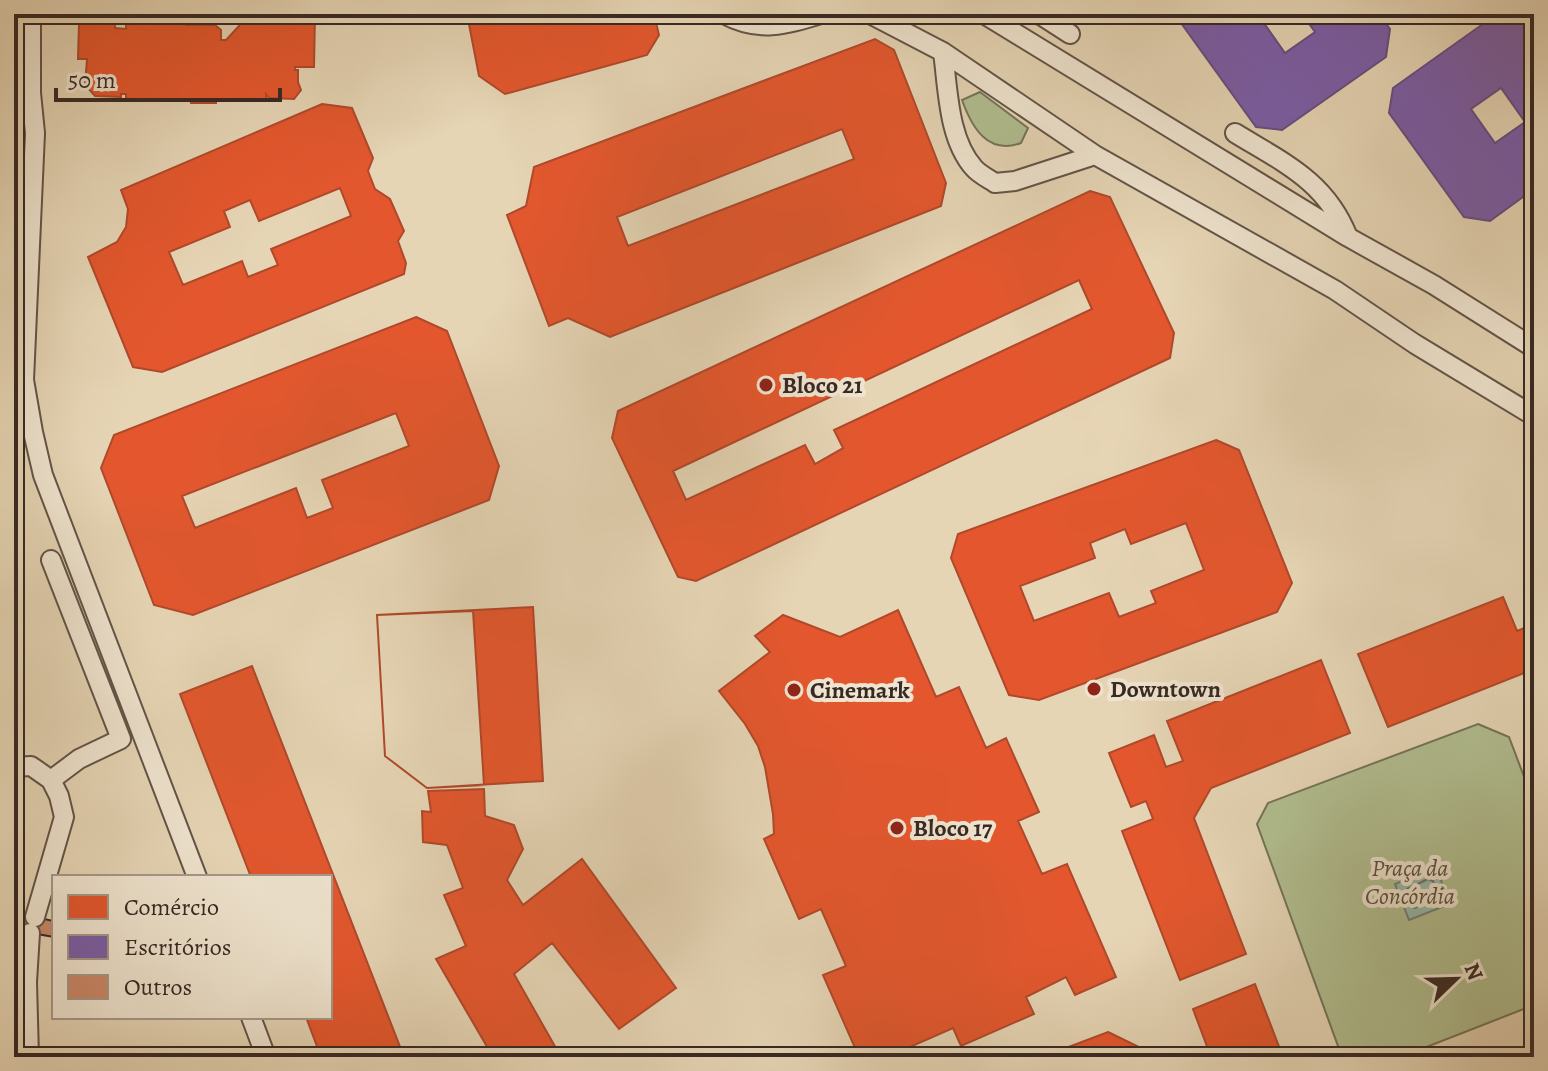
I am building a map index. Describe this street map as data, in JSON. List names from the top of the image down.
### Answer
{
  "parks": ["Praça da Concórdia"],
  "places": [
    "Bloco 21",
    "Downtown",
    "Cinemark",
    "Bloco 17"
  ],
  "legend": ["Comércio", "Escritórios", "Outros"],
  "scale_bar": "50 m",
  "north": "top right"
}
